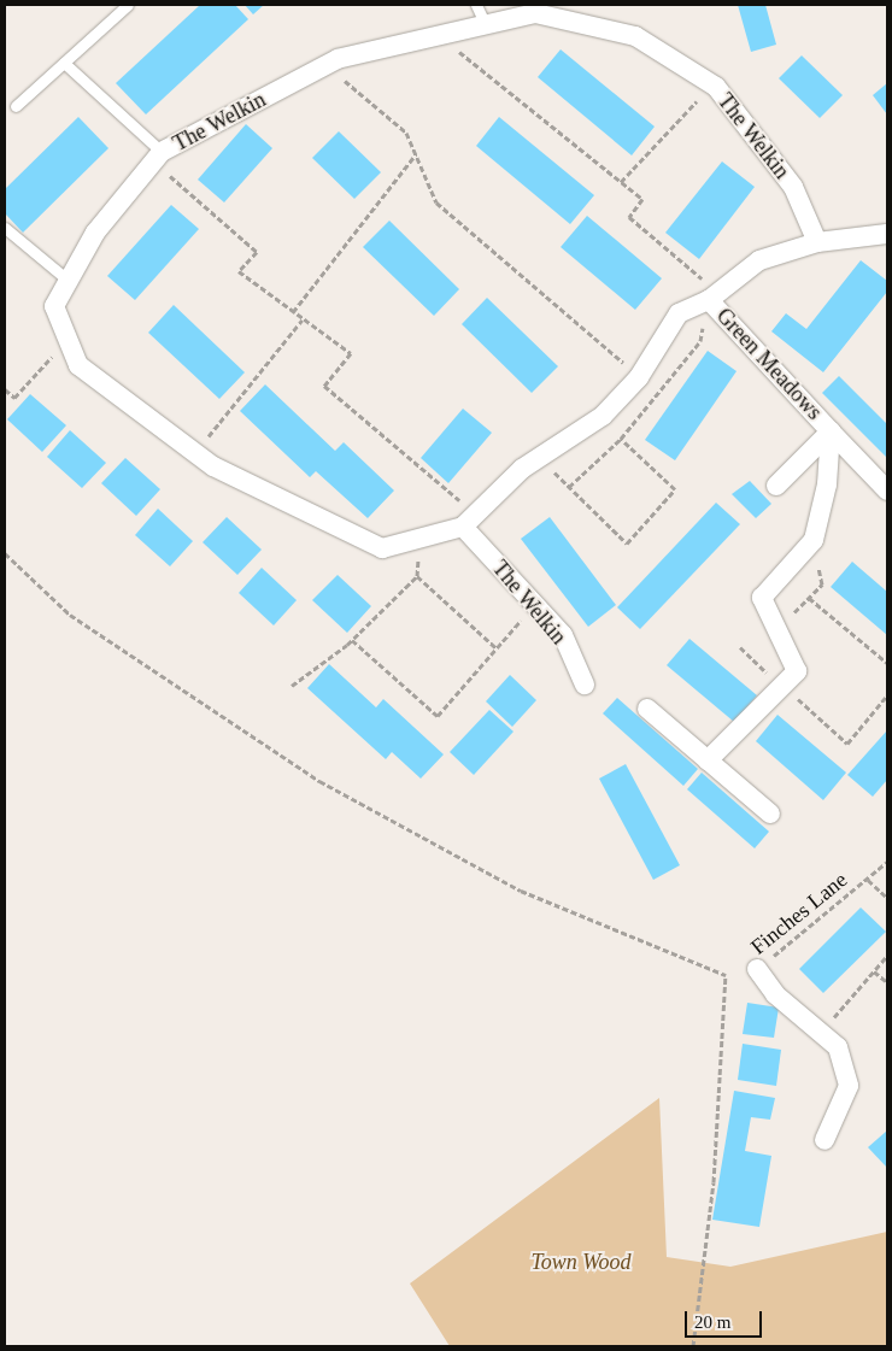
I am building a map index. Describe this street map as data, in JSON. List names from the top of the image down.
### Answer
{
  "streets": {
    "street": ["The Welkin", "Green Meadows"],
    "path": ["Finches Lane"]
  },
  "crossings": [
    ["The Welkin", "Green Meadows"]
  ],
  "parks": ["Town Wood"],
  "scale_bar": "20 m"
}
